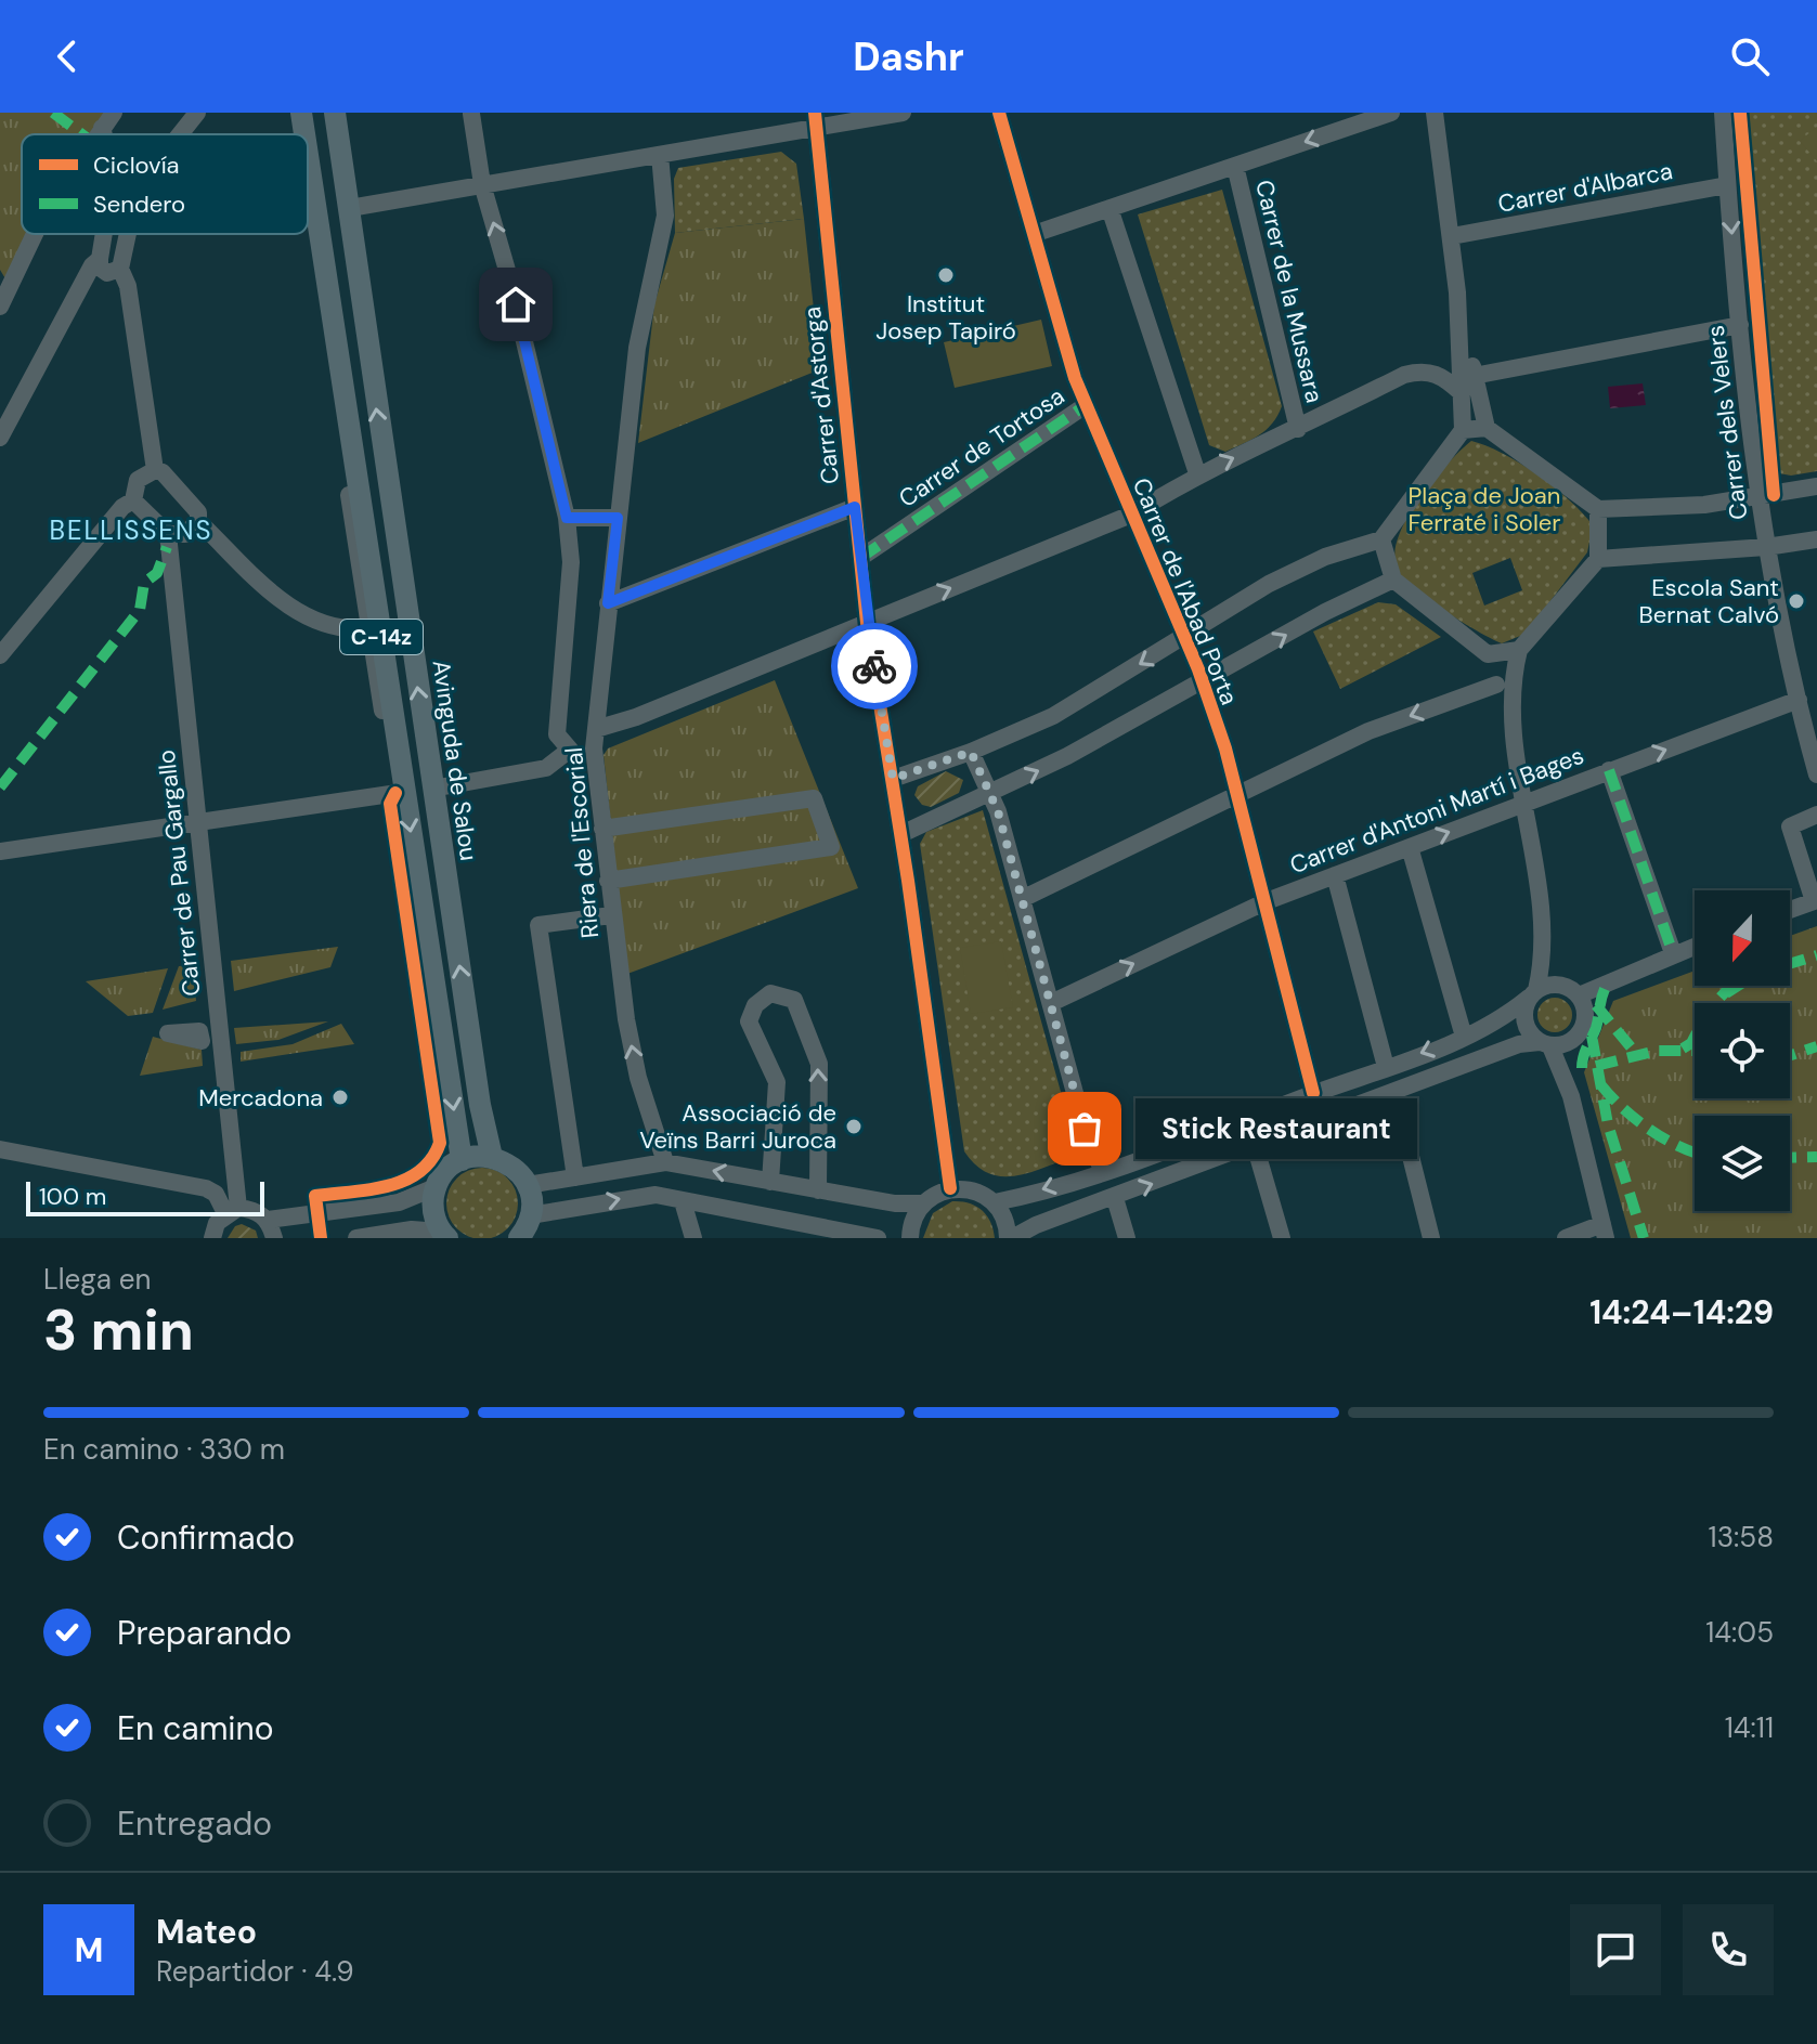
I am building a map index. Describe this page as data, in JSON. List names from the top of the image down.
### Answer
{
  "streets": {
    "main road": ["C-14z", "Avinguda de Salou"],
    "street": [
      "Carrer d'Albarca",
      "Carrer de la Mussara",
      "Carrer d'Astorga",
      "Carrer dels Velers",
      "Carrer de Tortosa",
      "Carrer de l'Abad Porta",
      "Carrer d'Antoni Martí i Bages",
      "Riera de l'Escorial",
      "Carrer de Pau Gargallo"
    ]
  },
  "crossings": [
    ["Carrer d'Albarca", "Carrer dels Velers"],
    ["Carrer d'Astorga", "Carrer de Tortosa"],
    ["Carrer dels Velers", "Carrer d'Antoni Martí i Bages"],
    ["Carrer de Tortosa", "Carrer de l'Abad Porta"],
    ["Carrer de l'Abad Porta", "Carrer d'Antoni Martí i Bages"]
  ],
  "districts": ["BELLISSENS"],
  "parks": ["Plaça de Joan Ferraté i Soler"],
  "places": [
    "Institut Josep Tapiró",
    "Escola Sant Bernat Calvó",
    "Mercadona",
    "Associació de Veïns Barri Juroca",
    "Stick Restaurant"
  ],
  "legend": ["Ciclovía", "Sendero"],
  "scale_bar": "100 m",
  "north": "bottom",
  "page": {
    "header": "Dashr",
    "bubble": "Stick Restaurant",
    "scale": "100 m",
    "heading": ["3 min", "Llega en", "14:24–14:29"],
    "panel": ["Mateo", "Repartidor · 4.9"],
    "bar": "En camino · 330 m",
    "list": [
      ["Confirmado", "13:58"],
      ["Preparando", "14:05"],
      ["En camino", "14:11"],
      "Entregado"
    ],
    "round": "M"
  }
}
